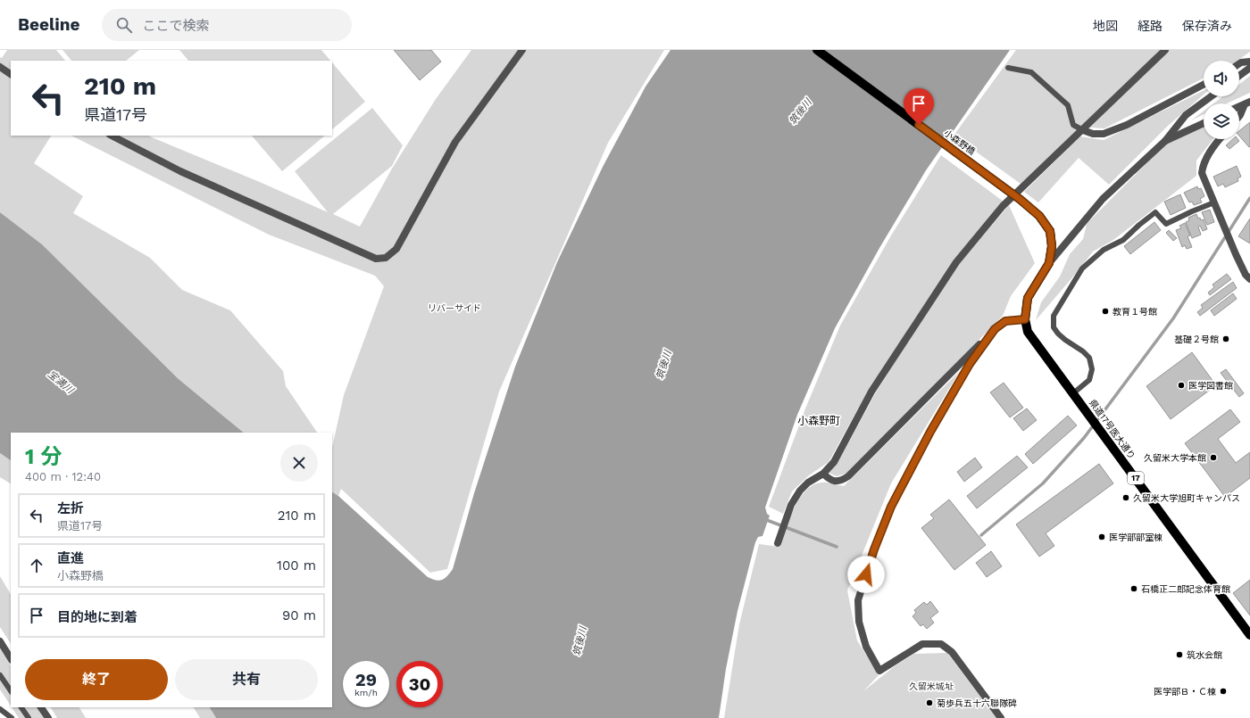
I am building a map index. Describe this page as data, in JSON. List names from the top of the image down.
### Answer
{
  "streets": {
    "main road": ["小森野橋", "県道17号医大通り", "17"]
  },
  "crossings": [
    ["小森野橋", "17"],
    ["県道17号医大通り", "17"]
  ],
  "districts": ["小森野町"],
  "water": ["筑後川", "宝満川"],
  "parks": ["リバーサイド", "久留米城址"],
  "places": [
    "教育１号館",
    "基礎２号館",
    "医学図書館",
    "久留米大学本館",
    "久留米大学旭町キャンパス",
    "医学部部室棟",
    "石橋正二郎記念体育館",
    "筑水会館",
    "医学部Ｂ・Ｃ棟",
    "菊歩兵五十六聯隊碑"
  ],
  "page": {
    "header": "Beeline",
    "search": "ここで検索",
    "nav": ["地図", "経路", "保存済み"],
    "turn": ["210 m", "県道17号"],
    "heading": ["1 分", "400 m · 12:40"],
    "list": [
      {
        "name": "左折",
        "note": "県道17号",
        "value": "210 m"
      },
      {
        "name": "直進",
        "note": "小森野橋",
        "value": "100 m"
      },
      {
        "name": "目的地に到着",
        "value": "90 m"
      }
    ],
    "buttons": ["終了", "共有"],
    "speed": "29 km/h",
    "limit": "30"
  }
}
